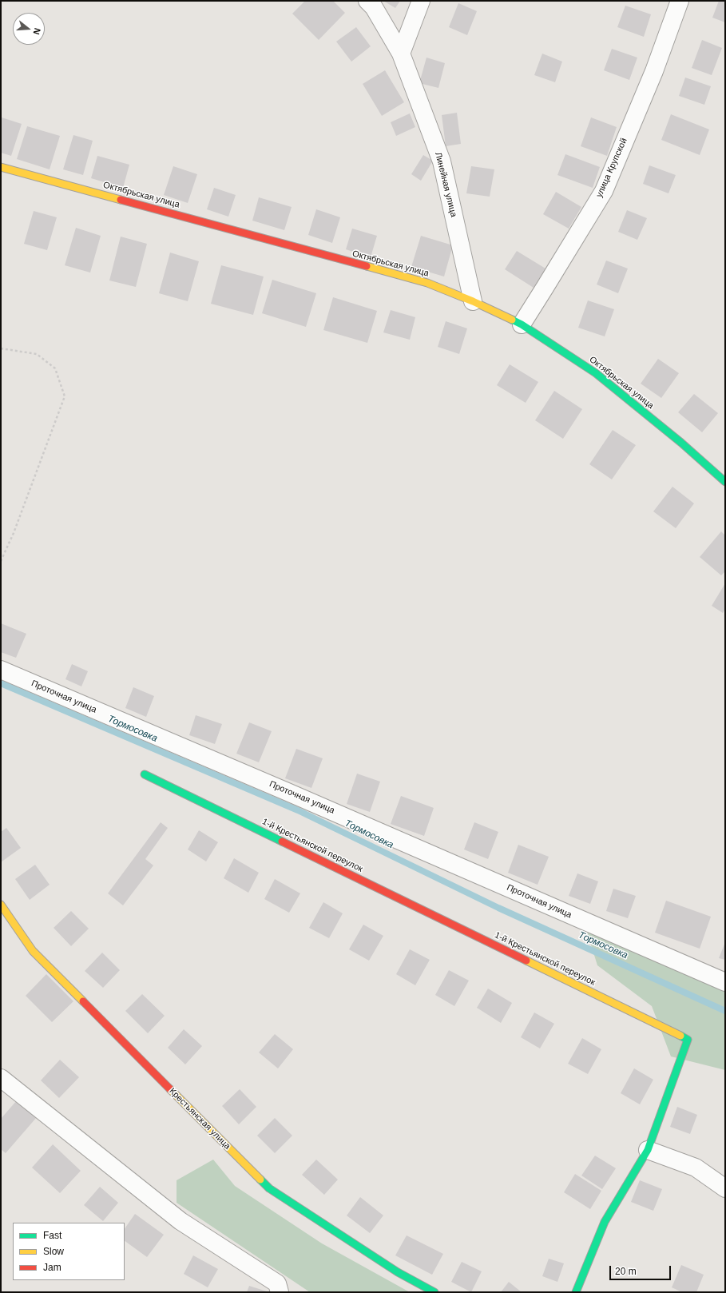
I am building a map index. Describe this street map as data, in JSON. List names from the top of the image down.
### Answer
{
  "streets": {
    "street": [
      "улица Крупской",
      "Линейная улица",
      "Октябрьская улица",
      "Проточная улица",
      "1-й Крестьянской переулок",
      "Крестьянская улица"
    ]
  },
  "crossings": [
    ["улица Крупской", "Октябрьская улица"],
    ["Линейная улица", "Октябрьская улица"]
  ],
  "water": ["Тормосовка"],
  "legend": ["Fast", "Slow", "Jam"],
  "scale_bar": "20 m",
  "north": "right"
}
